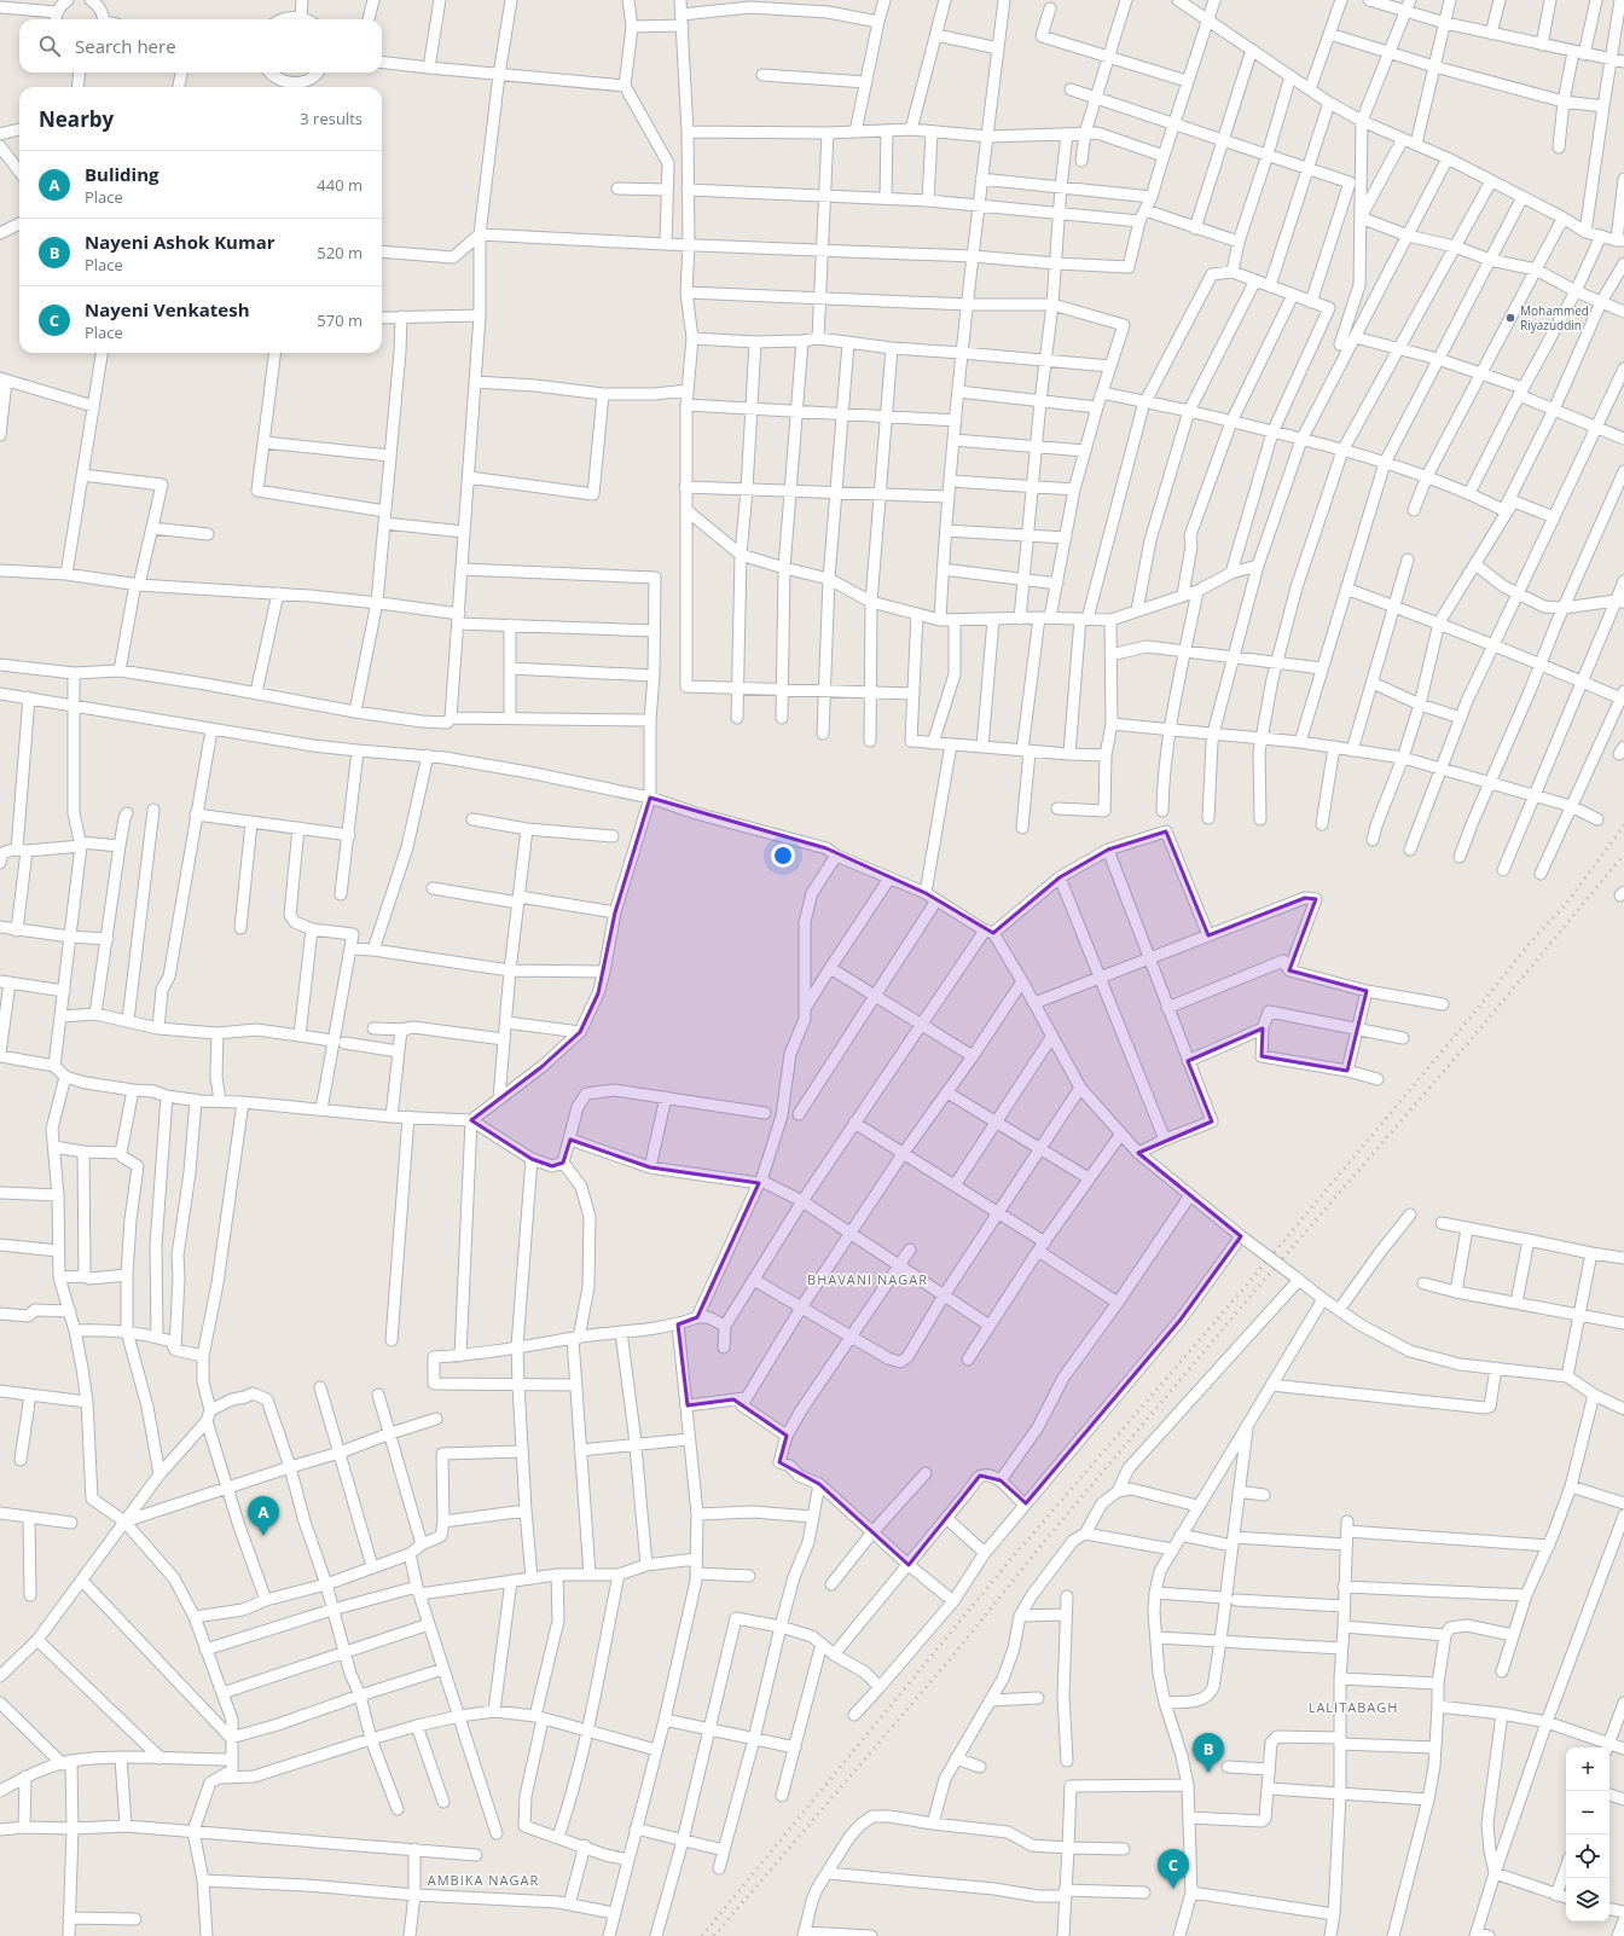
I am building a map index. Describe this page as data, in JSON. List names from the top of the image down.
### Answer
{
  "districts": ["BHAVANI NAGAR", "LALITABAGH", "AMBIKA NAGAR"],
  "places": ["Mohammed Riyazuddin"],
  "page": {
    "search": "Search here",
    "heading": ["Nearby", "3 results"],
    "list": [
      {
        "mark": "A",
        "name": "Buliding",
        "note": "Place",
        "value": "440 m"
      },
      {
        "mark": "B",
        "name": "Nayeni Ashok Kumar",
        "note": "Place",
        "value": "520 m"
      },
      {
        "mark": "C",
        "name": "Nayeni Venkatesh",
        "note": "Place",
        "value": "570 m"
      }
    ],
    "pins": ["A", "B", "C"],
    "map_buttons": ["+", "−"]
  }
}
